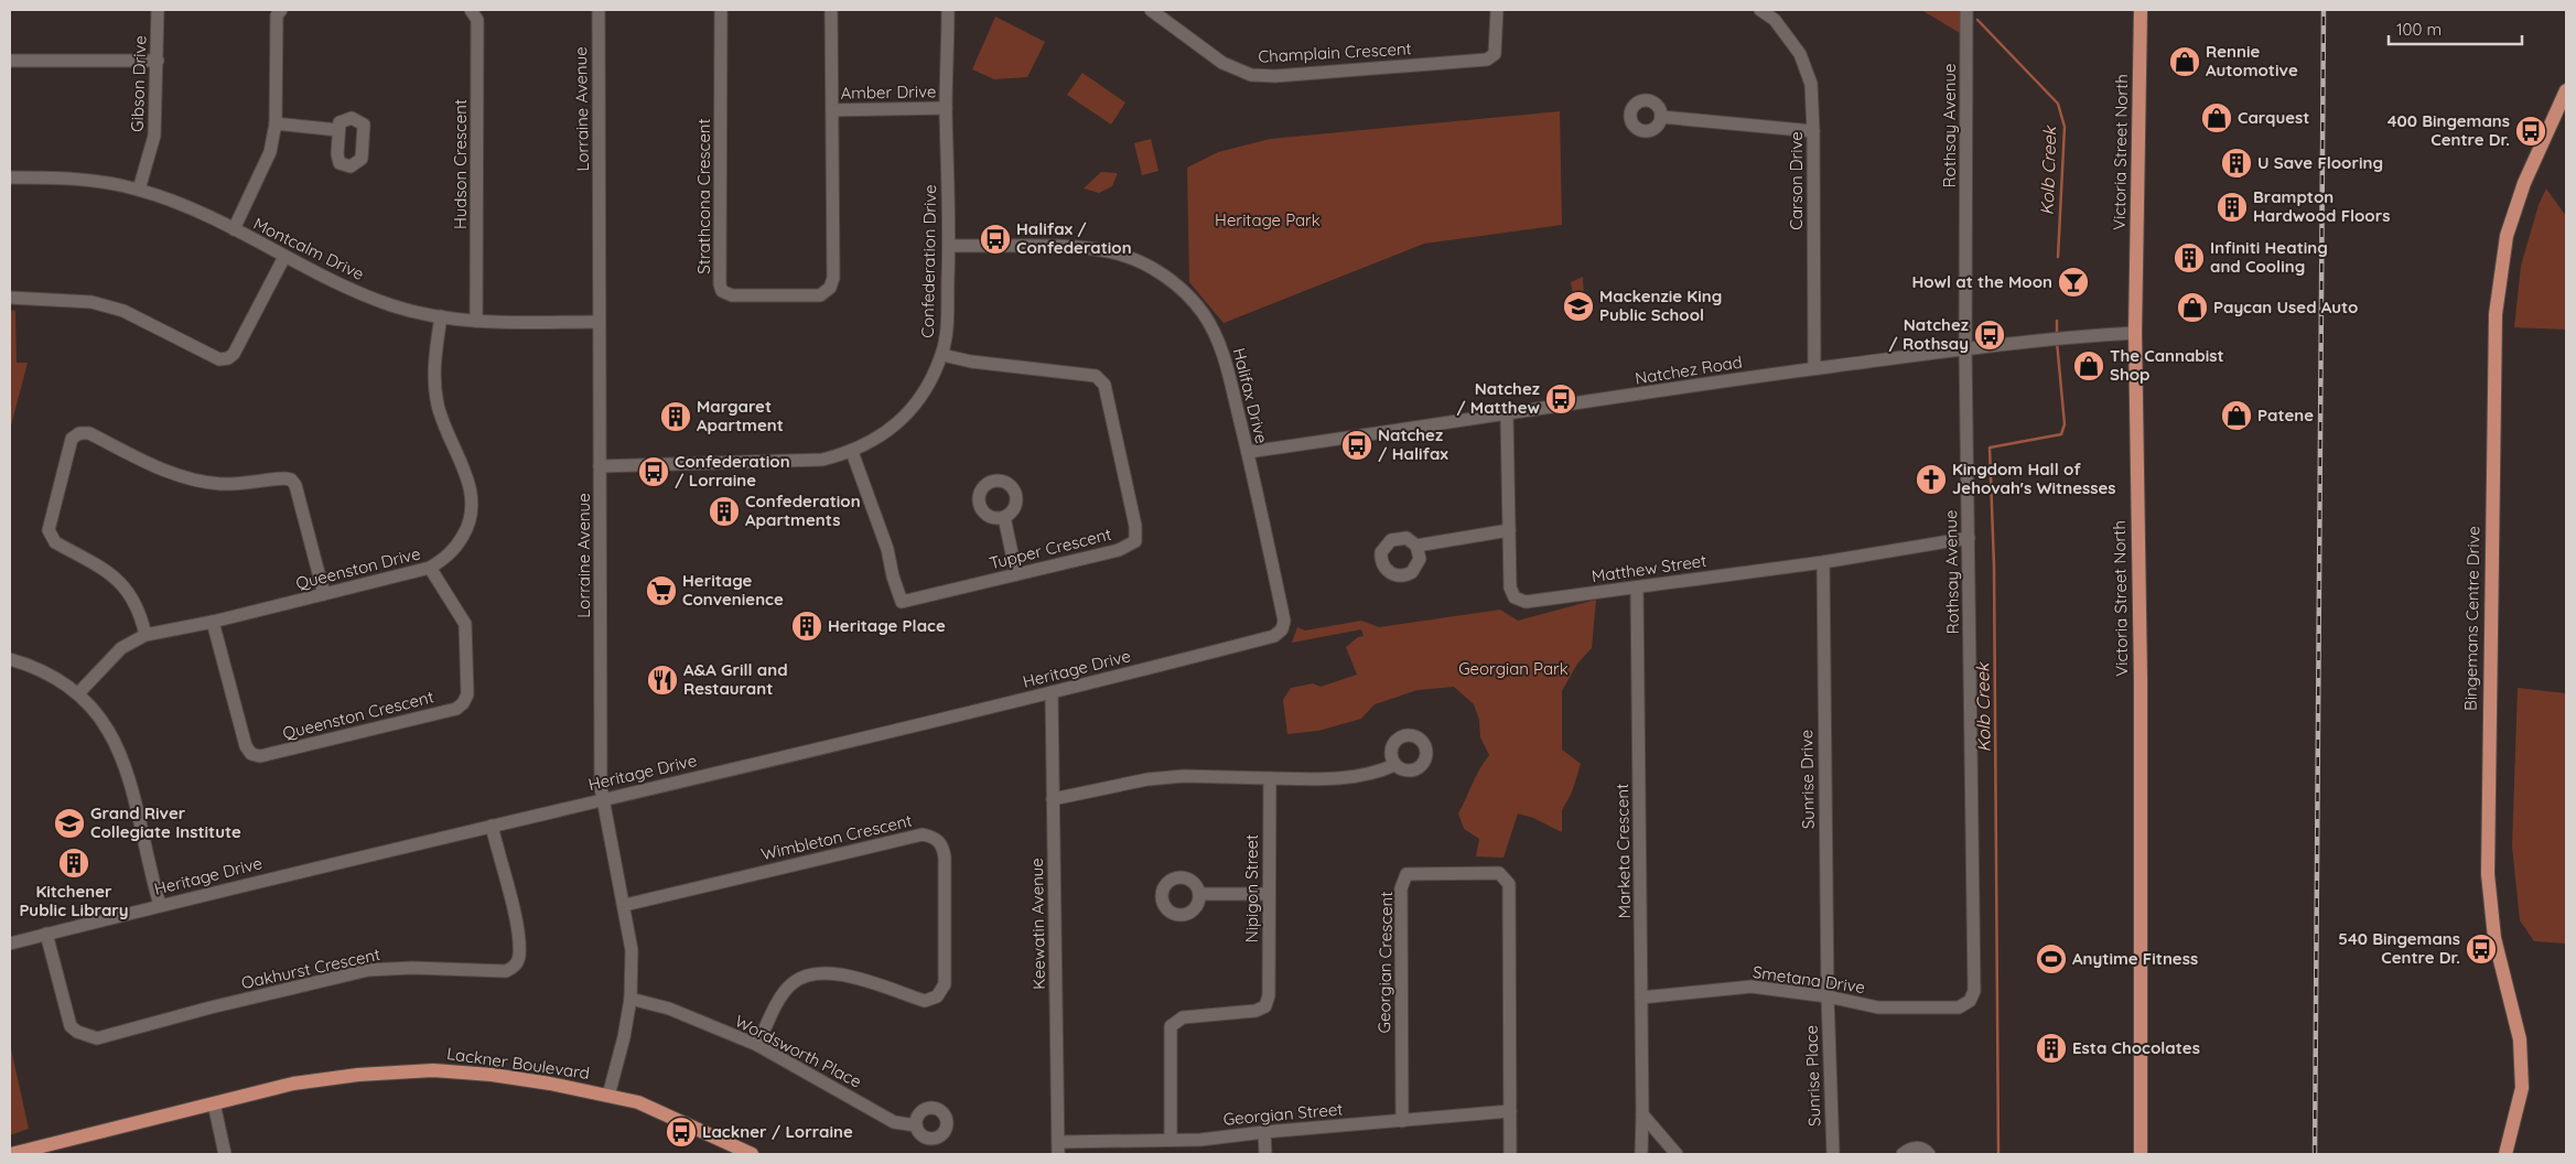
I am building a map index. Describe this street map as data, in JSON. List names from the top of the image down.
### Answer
{
  "streets": {
    "main road": ["Victoria Street North", "Bingemans Centre Drive", "Lackner Boulevard"],
    "street": [
      "Champlain Crescent",
      "Gibson Drive",
      "Amber Drive",
      "Lorraine Avenue",
      "Rothsay Avenue",
      "Hudson Crescent",
      "Carson Drive",
      "Strathcona Crescent",
      "Montcalm Drive",
      "Confederation Drive",
      "Natchez Road",
      "Halifax Drive",
      "Tupper Crescent",
      "Queenston Drive",
      "Matthew Street",
      "Heritage Drive",
      "Queenston Crescent",
      "Sunrise Drive",
      "Wimbleton Crescent",
      "Marketa Crescent",
      "Nipigon Street",
      "Keewatin Avenue",
      "Georgian Crescent",
      "Oakhurst Crescent",
      "Smetana Drive",
      "Wordsworth Place",
      "Sunrise Place",
      "Georgian Street"
    ]
  },
  "crossings": [
    ["Gibson Drive", "Montcalm Drive"],
    ["Amber Drive", "Strathcona Crescent"],
    ["Amber Drive", "Confederation Drive"],
    ["Lorraine Avenue", "Montcalm Drive"],
    ["Lorraine Avenue", "Confederation Drive"],
    ["Lorraine Avenue", "Heritage Drive"],
    ["Lorraine Avenue", "Wimbleton Crescent"],
    ["Lorraine Avenue", "Wordsworth Place"],
    ["Lorraine Avenue", "Lackner Boulevard"],
    ["Rothsay Avenue", "Natchez Road"],
    ["Rothsay Avenue", "Matthew Street"],
    ["Rothsay Avenue", "Smetana Drive"],
    ["Victoria Street North", "Natchez Road"],
    ["Hudson Crescent", "Montcalm Drive"],
    ["Carson Drive", "Natchez Road"],
    ["Montcalm Drive", "Queenston Drive"],
    ["Confederation Drive", "Halifax Drive"],
    ["Confederation Drive", "Tupper Crescent"],
    ["Natchez Road", "Halifax Drive"],
    ["Natchez Road", "Matthew Street"],
    ["Halifax Drive", "Heritage Drive"],
    ["Queenston Drive", "Queenston Crescent"],
    ["Matthew Street", "Sunrise Drive"],
    ["Matthew Street", "Marketa Crescent"],
    ["Heritage Drive", "Keewatin Avenue"],
    ["Heritage Drive", "Oakhurst Crescent"],
    ["Sunrise Drive", "Smetana Drive"],
    ["Sunrise Drive", "Sunrise Place"],
    ["Wimbleton Crescent", "Wordsworth Place"],
    ["Marketa Crescent", "Smetana Drive"],
    ["Nipigon Street", "Georgian Street"],
    ["Keewatin Avenue", "Georgian Street"],
    ["Georgian Crescent", "Georgian Street"],
    ["Smetana Drive", "Sunrise Place"]
  ],
  "water": ["Kolb Creek"],
  "parks": ["Heritage Park", "Georgian Park"],
  "places": {
    "shop": [
      "Rennie Automotive",
      "Carquest",
      "Paycan Used Auto",
      "The Cannabist Shop",
      "Patene"
    ],
    "bus stop": [
      "400 Bingemans Centre Dr.",
      "Halifax / Confederation",
      "Natchez / Rothsay",
      "Natchez / Matthew",
      "Natchez / Halifax",
      "Confederation / Lorraine",
      "540 Bingemans Centre Dr.",
      "Lackner / Lorraine"
    ],
    "building": [
      "U Save Flooring",
      "Brampton Hardwood Floors",
      "Infiniti Heating and Cooling",
      "Margaret Apartment",
      "Confederation Apartments",
      "Heritage Place",
      "Kitchener Public Library",
      "Esta Chocolates"
    ],
    "bar": ["Howl at the Moon"],
    "school or university": ["Mackenzie King Public School", "Grand River Collegiate Institute"],
    "church": ["Kingdom Hall of Jehovah's Witnesses"],
    "supermarket": ["Heritage Convenience"],
    "restaurant": ["A&A Grill and Restaurant"],
    "sports": ["Anytime Fitness"]
  },
  "scale_bar": "100 m"
}
